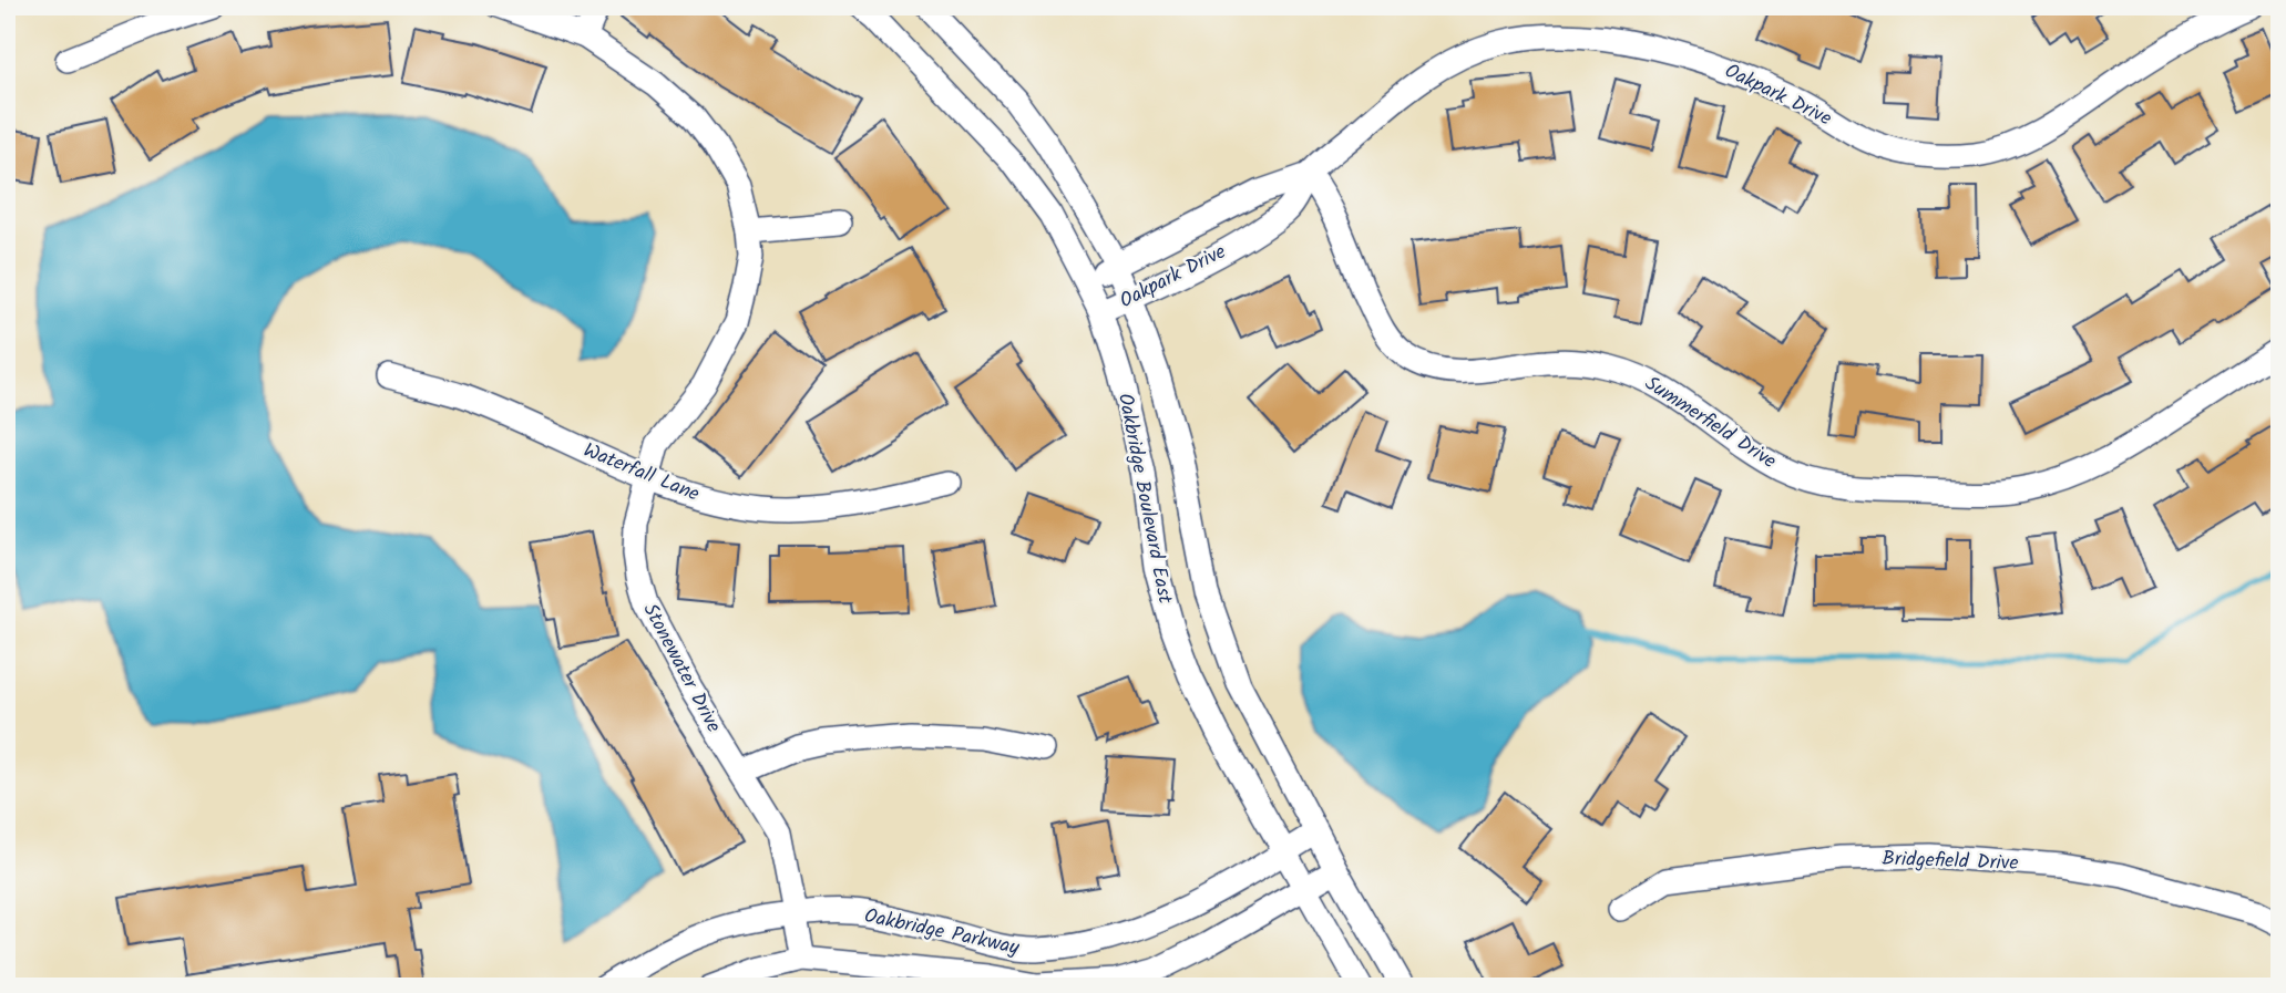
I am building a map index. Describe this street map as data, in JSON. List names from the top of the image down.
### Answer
{
  "streets": {
    "street": [
      "Oakpark Drive",
      "Summerfield Drive",
      "Waterfall Lane",
      "Oakbridge Boulevard East",
      "Stonewater Drive",
      "Bridgefield Drive",
      "Oakbridge Parkway"
    ]
  },
  "crossings": [
    ["Oakpark Drive", "Summerfield Drive"],
    ["Oakpark Drive", "Oakbridge Boulevard East"],
    ["Waterfall Lane", "Stonewater Drive"],
    ["Oakbridge Boulevard East", "Oakbridge Parkway"],
    ["Stonewater Drive", "Oakbridge Parkway"]
  ]
}
